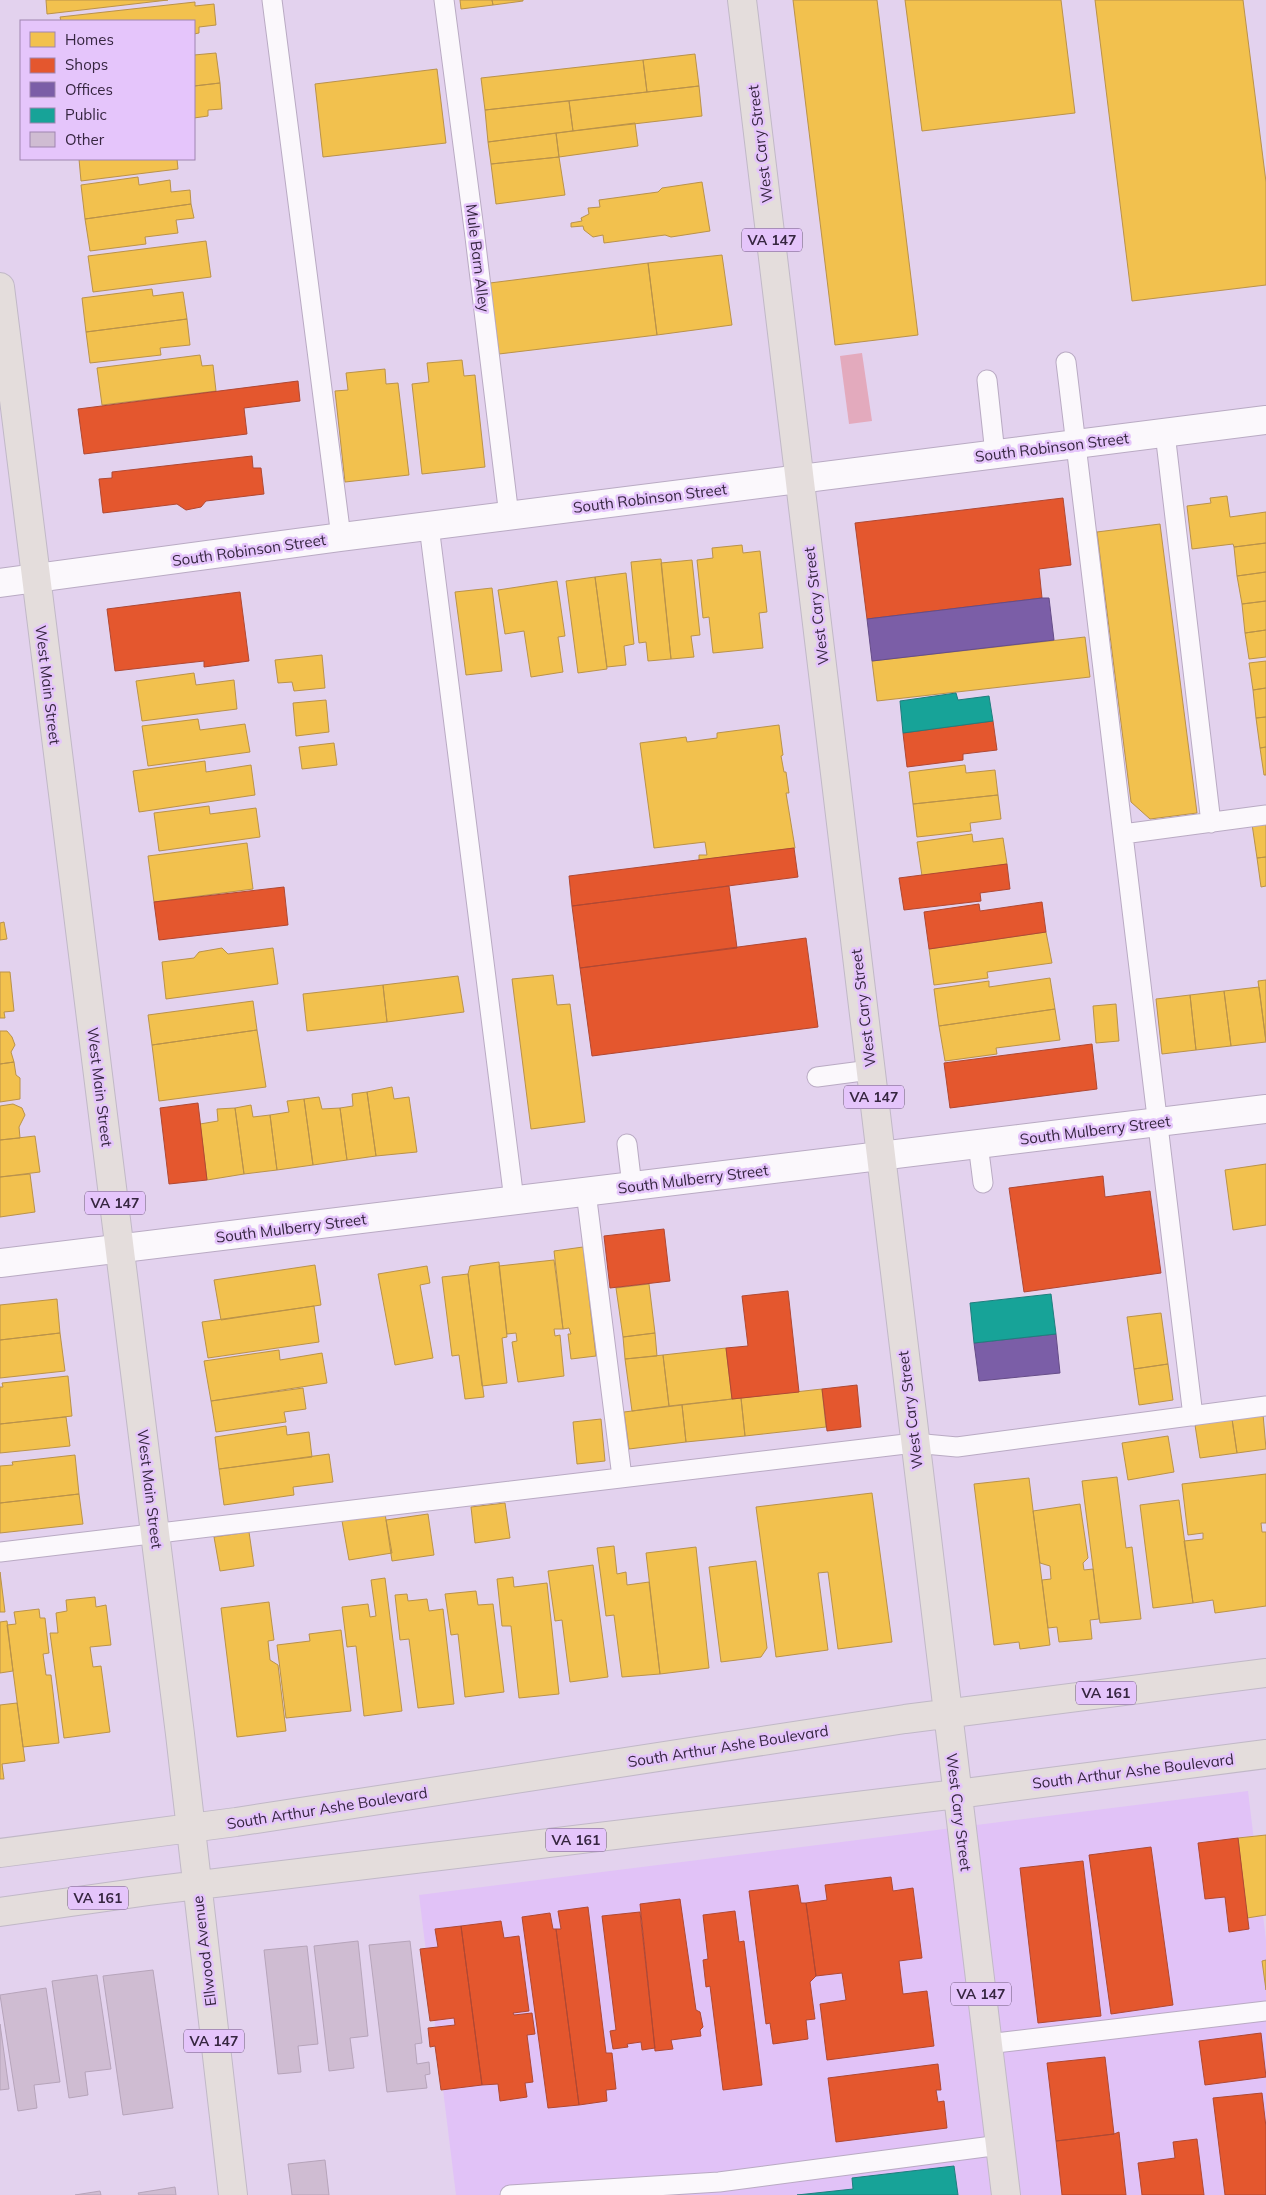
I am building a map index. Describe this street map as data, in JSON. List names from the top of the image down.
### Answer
{
  "streets": {
    "main road": [
      "West Cary Street",
      "VA 147",
      "West Main Street",
      "VA 161",
      "South Arthur Ashe Boulevard",
      "Ellwood Avenue"
    ],
    "street": ["South Robinson Street", "South Mulberry Street"],
    "lane": ["Mule Barn Alley"]
  },
  "crossings": [
    ["West Cary Street", "South Robinson Street"],
    ["West Cary Street", "South Mulberry Street"],
    ["West Cary Street", "South Arthur Ashe Boulevard"],
    ["Mule Barn Alley", "South Robinson Street"],
    ["South Robinson Street", "West Main Street"],
    ["West Main Street", "South Mulberry Street"],
    ["West Main Street", "VA 161"],
    ["West Main Street", "South Arthur Ashe Boulevard"],
    ["West Main Street", "Ellwood Avenue"],
    ["VA 161", "South Arthur Ashe Boulevard"],
    ["VA 161", "Ellwood Avenue"],
    ["South Arthur Ashe Boulevard", "Ellwood Avenue"]
  ],
  "legend": [
    "Homes",
    "Shops",
    "Offices",
    "Public",
    "Other"
  ]
}
